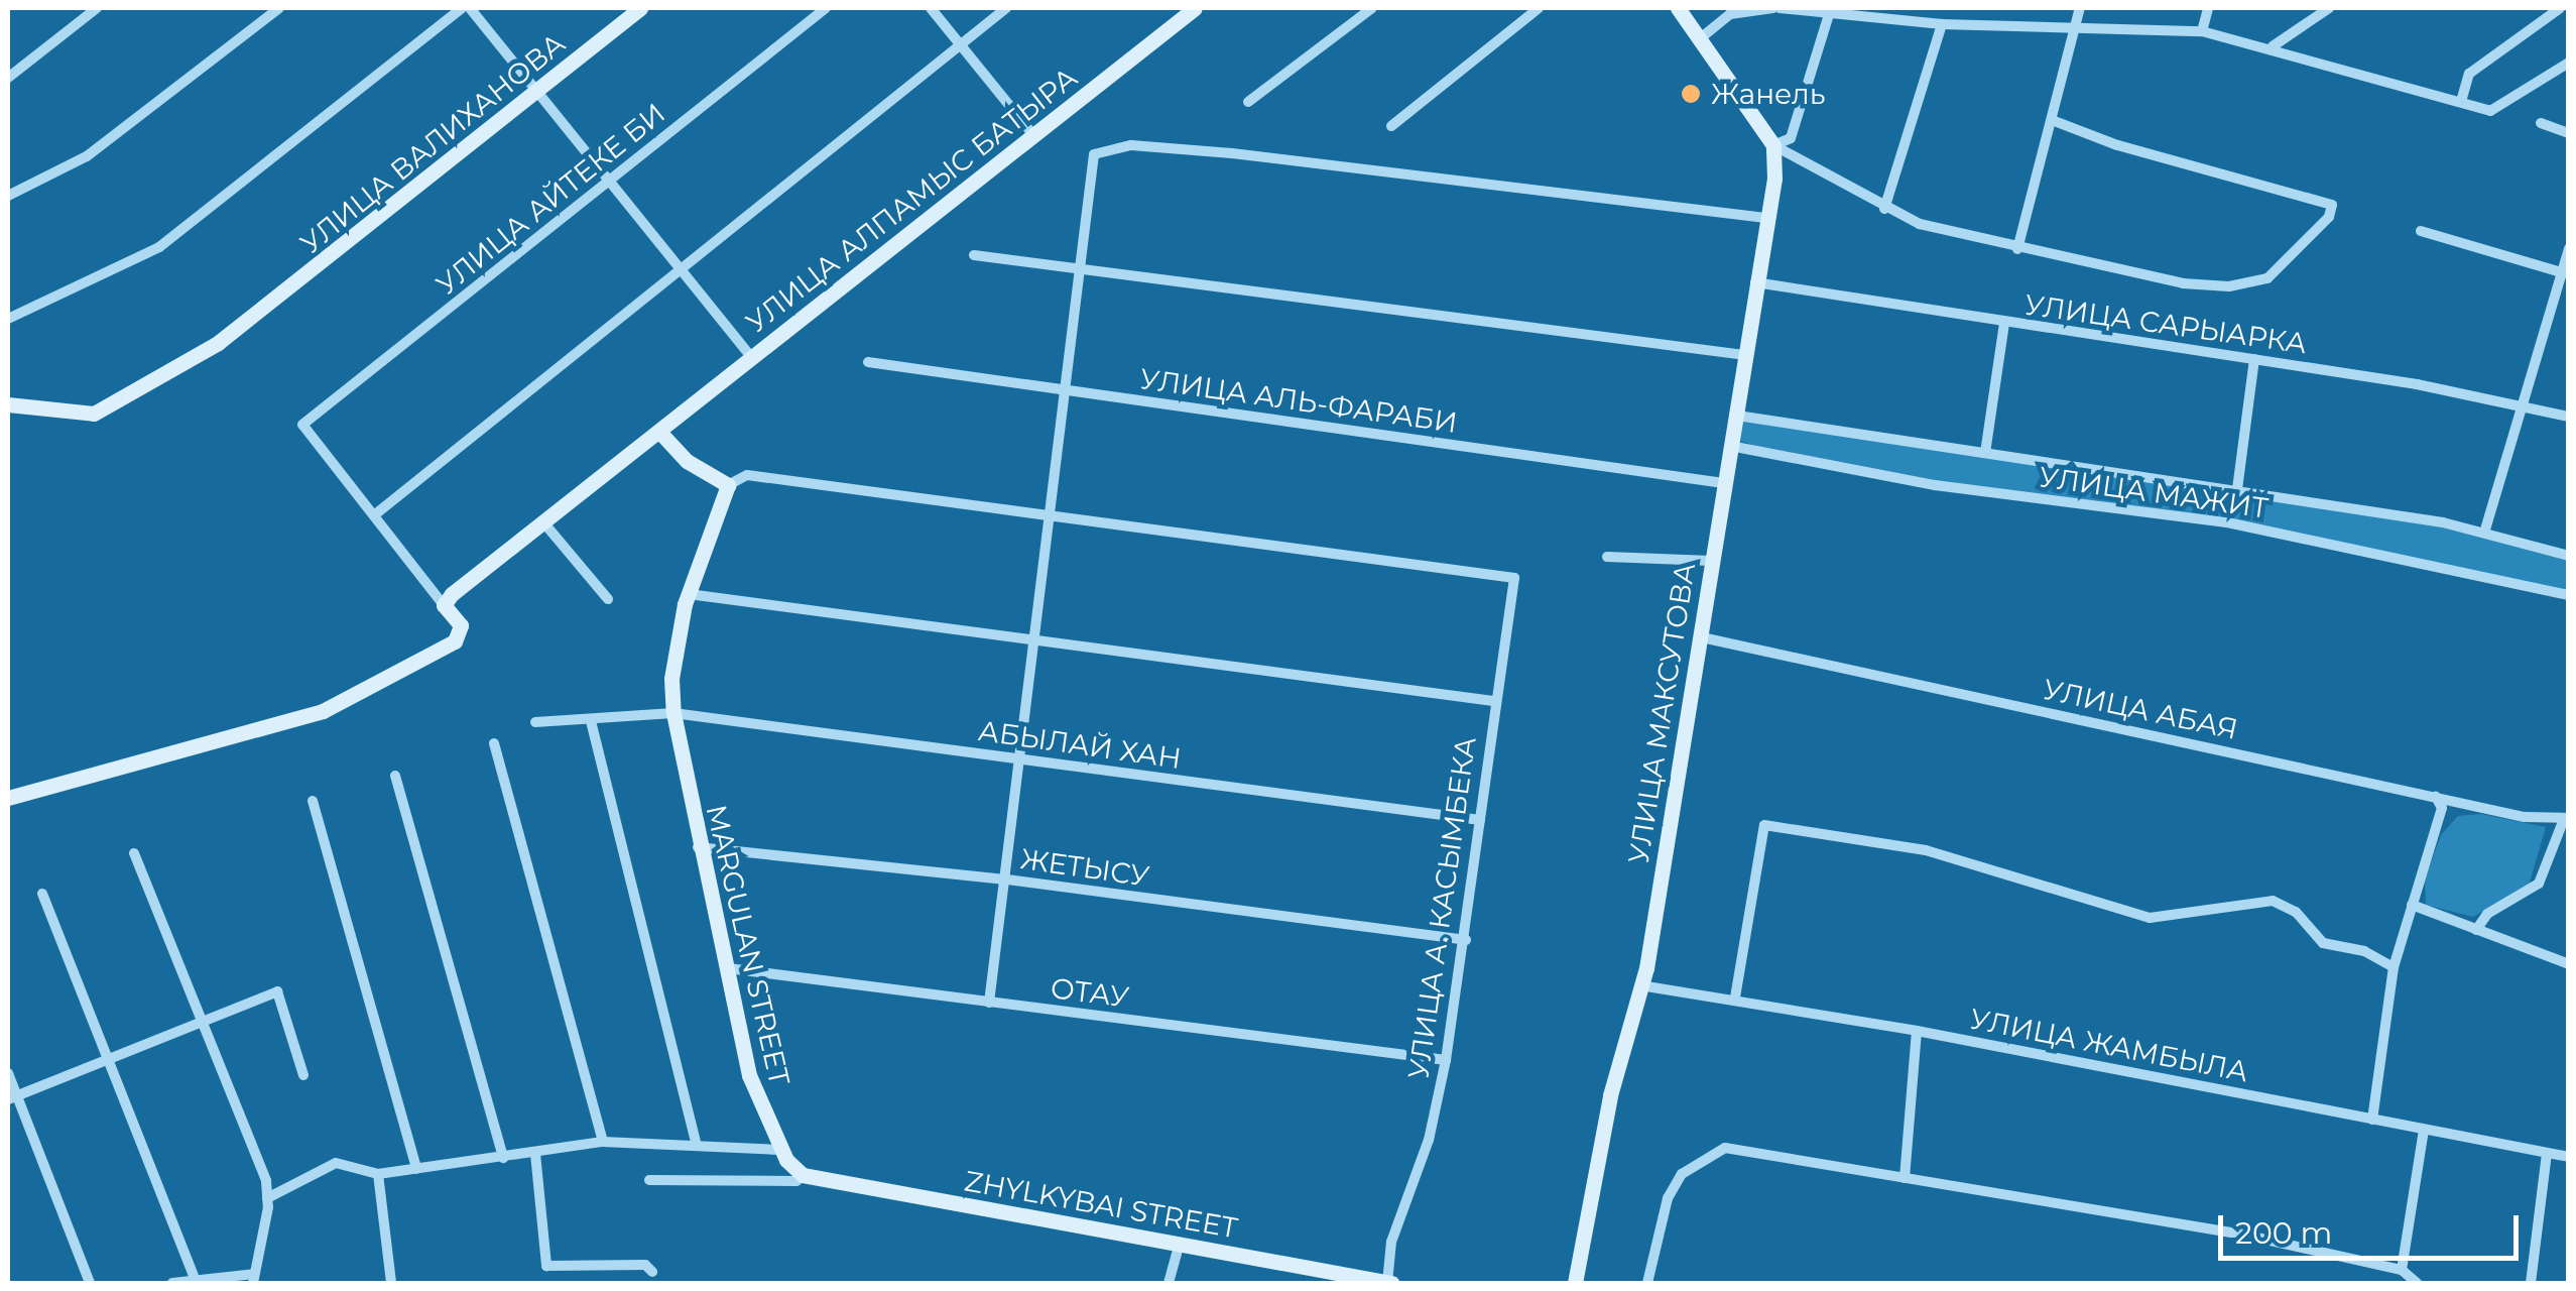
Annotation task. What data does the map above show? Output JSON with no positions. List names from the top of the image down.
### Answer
{
  "streets": {
    "street": [
      "УЛИЦА ВАЛИХАНОВА",
      "УЛИЦА АЙТЕКЕ БИ",
      "УЛИЦА АЛПАМЫС БАТЫРА",
      "УЛИЦА САРЫАРКА",
      "УЛИЦА АЛЬ-ФАРАБИ",
      "УЛИЦА МАЖИТ",
      "УЛИЦА АБАЯ",
      "УЛИЦА МАКСУТОВА",
      "АБЫЛАЙ ХАН",
      "ЖЕТЫСУ",
      "УЛИЦА А. КАСЫМБЕКА",
      "MARGULAN STREET",
      "ОТАУ",
      "УЛИЦА ЖАМБЫЛА",
      "ZHYLKYBAI STREET"
    ]
  },
  "crossings": [
    ["УЛИЦА САРЫАРКА", "УЛИЦА МАКСУТОВА"],
    ["УЛИЦА АЛЬ-ФАРАБИ", "УЛИЦА МАКСУТОВА"],
    ["УЛИЦА МАЖИТ", "УЛИЦА МАКСУТОВА"],
    ["УЛИЦА АБАЯ", "УЛИЦА МАКСУТОВА"],
    ["УЛИЦА МАКСУТОВА", "УЛИЦА ЖАМБЫЛА"],
    ["АБЫЛАЙ ХАН", "УЛИЦА А. КАСЫМБЕКА"],
    ["АБЫЛАЙ ХАН", "MARGULAN STREET"],
    ["ЖЕТЫСУ", "УЛИЦА А. КАСЫМБЕКА"],
    ["ЖЕТЫСУ", "MARGULAN STREET"],
    ["УЛИЦА А. КАСЫМБЕКА", "ОТАУ"],
    ["УЛИЦА А. КАСЫМБЕКА", "ZHYLKYBAI STREET"],
    ["MARGULAN STREET", "ОТАУ"],
    ["MARGULAN STREET", "ZHYLKYBAI STREET"]
  ],
  "places": ["Жанель"],
  "scale_bar": "200 m"
}
